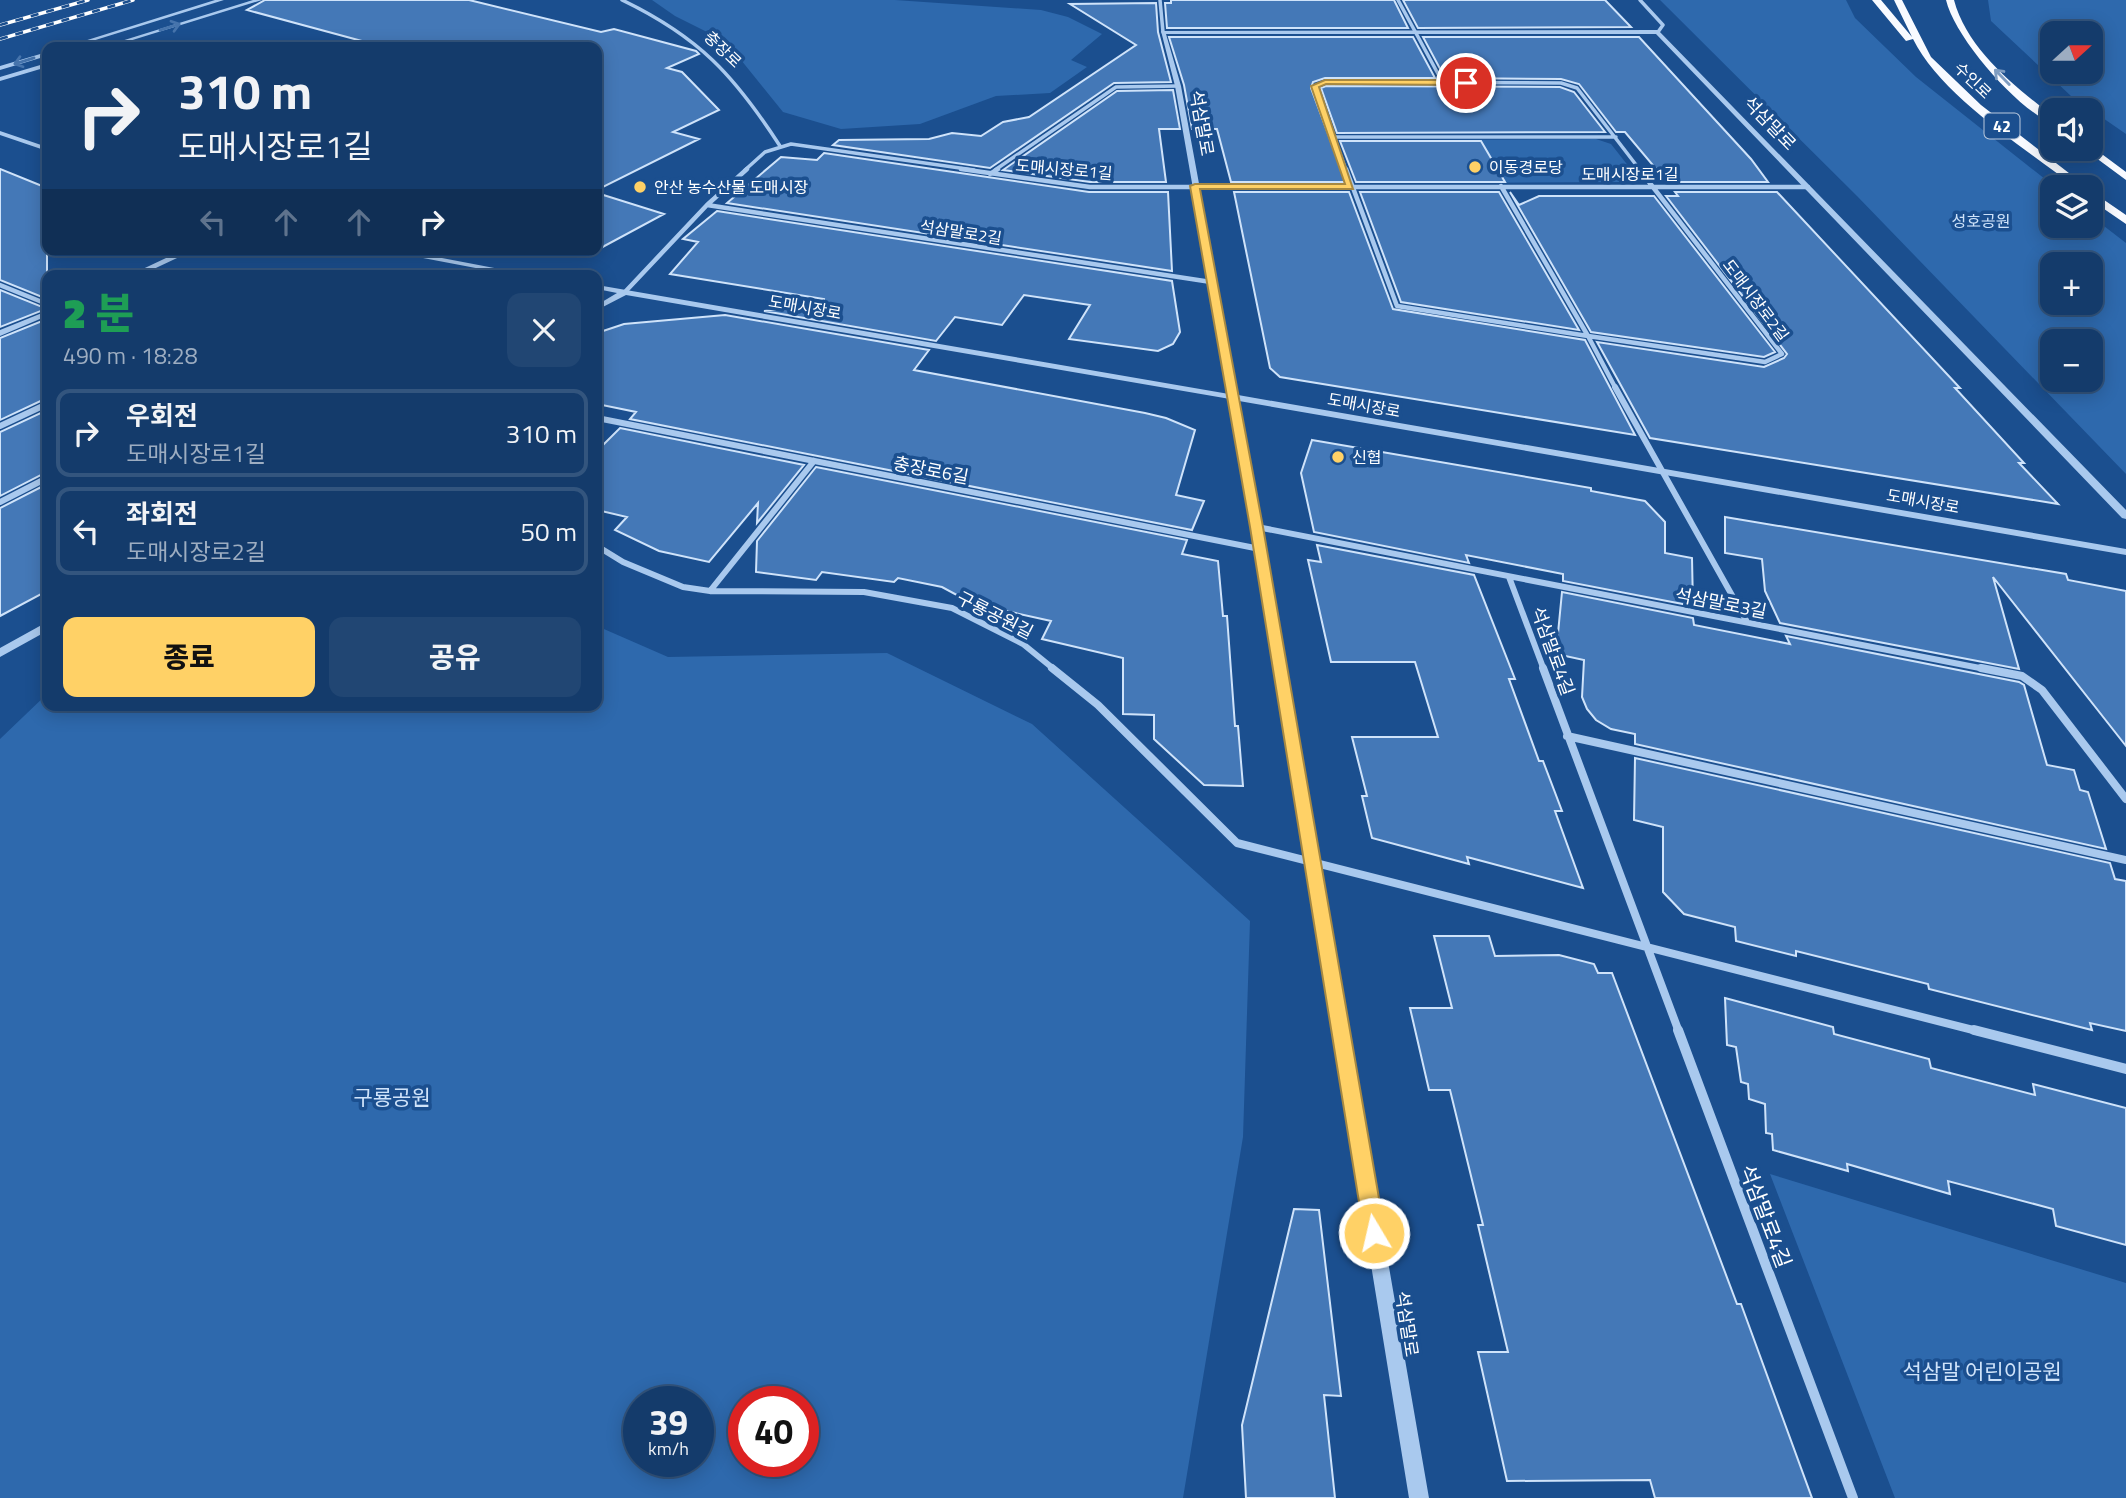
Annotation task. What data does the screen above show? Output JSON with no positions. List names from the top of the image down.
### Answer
{
  "streets": {
    "highway": ["수인로", "42"],
    "street": [
      "충장로",
      "석삼말로",
      "도매시장로1길",
      "석삼말로2길",
      "도매시장로2길",
      "도매시장로",
      "충장로6길",
      "석삼말로3길",
      "구룡공원길",
      "석삼말로4길"
    ]
  },
  "crossings": [
    ["충장로", "도매시장로1길"],
    ["석삼말로", "도매시장로1길"],
    ["석삼말로", "석삼말로2길"],
    ["석삼말로", "도매시장로"],
    ["석삼말로", "충장로6길"],
    ["석삼말로", "석삼말로3길"],
    ["석삼말로", "구룡공원길"],
    ["도매시장로1길", "도매시장로2길"],
    ["석삼말로3길", "석삼말로4길"],
    ["구룡공원길", "석삼말로4길"]
  ],
  "parks": ["성호공원", "구룡공원", "석삼말 어린이공원"],
  "places": ["이동경로당", "안산 농수산물 도매시장", "신협"],
  "north": "right",
  "page": {
    "map_buttons": ["+", "−"],
    "turn": ["310 m", "도매시장로1길"],
    "heading": ["2 분", "490 m · 18:28"],
    "list": [
      {
        "name": "우회전",
        "note": "도매시장로1길",
        "value": "310 m"
      },
      {
        "name": "좌회전",
        "note": "도매시장로2길",
        "value": "50 m"
      }
    ],
    "buttons": ["종료", "공유"],
    "speed": "39 km/h",
    "limit": "40"
  }
}
